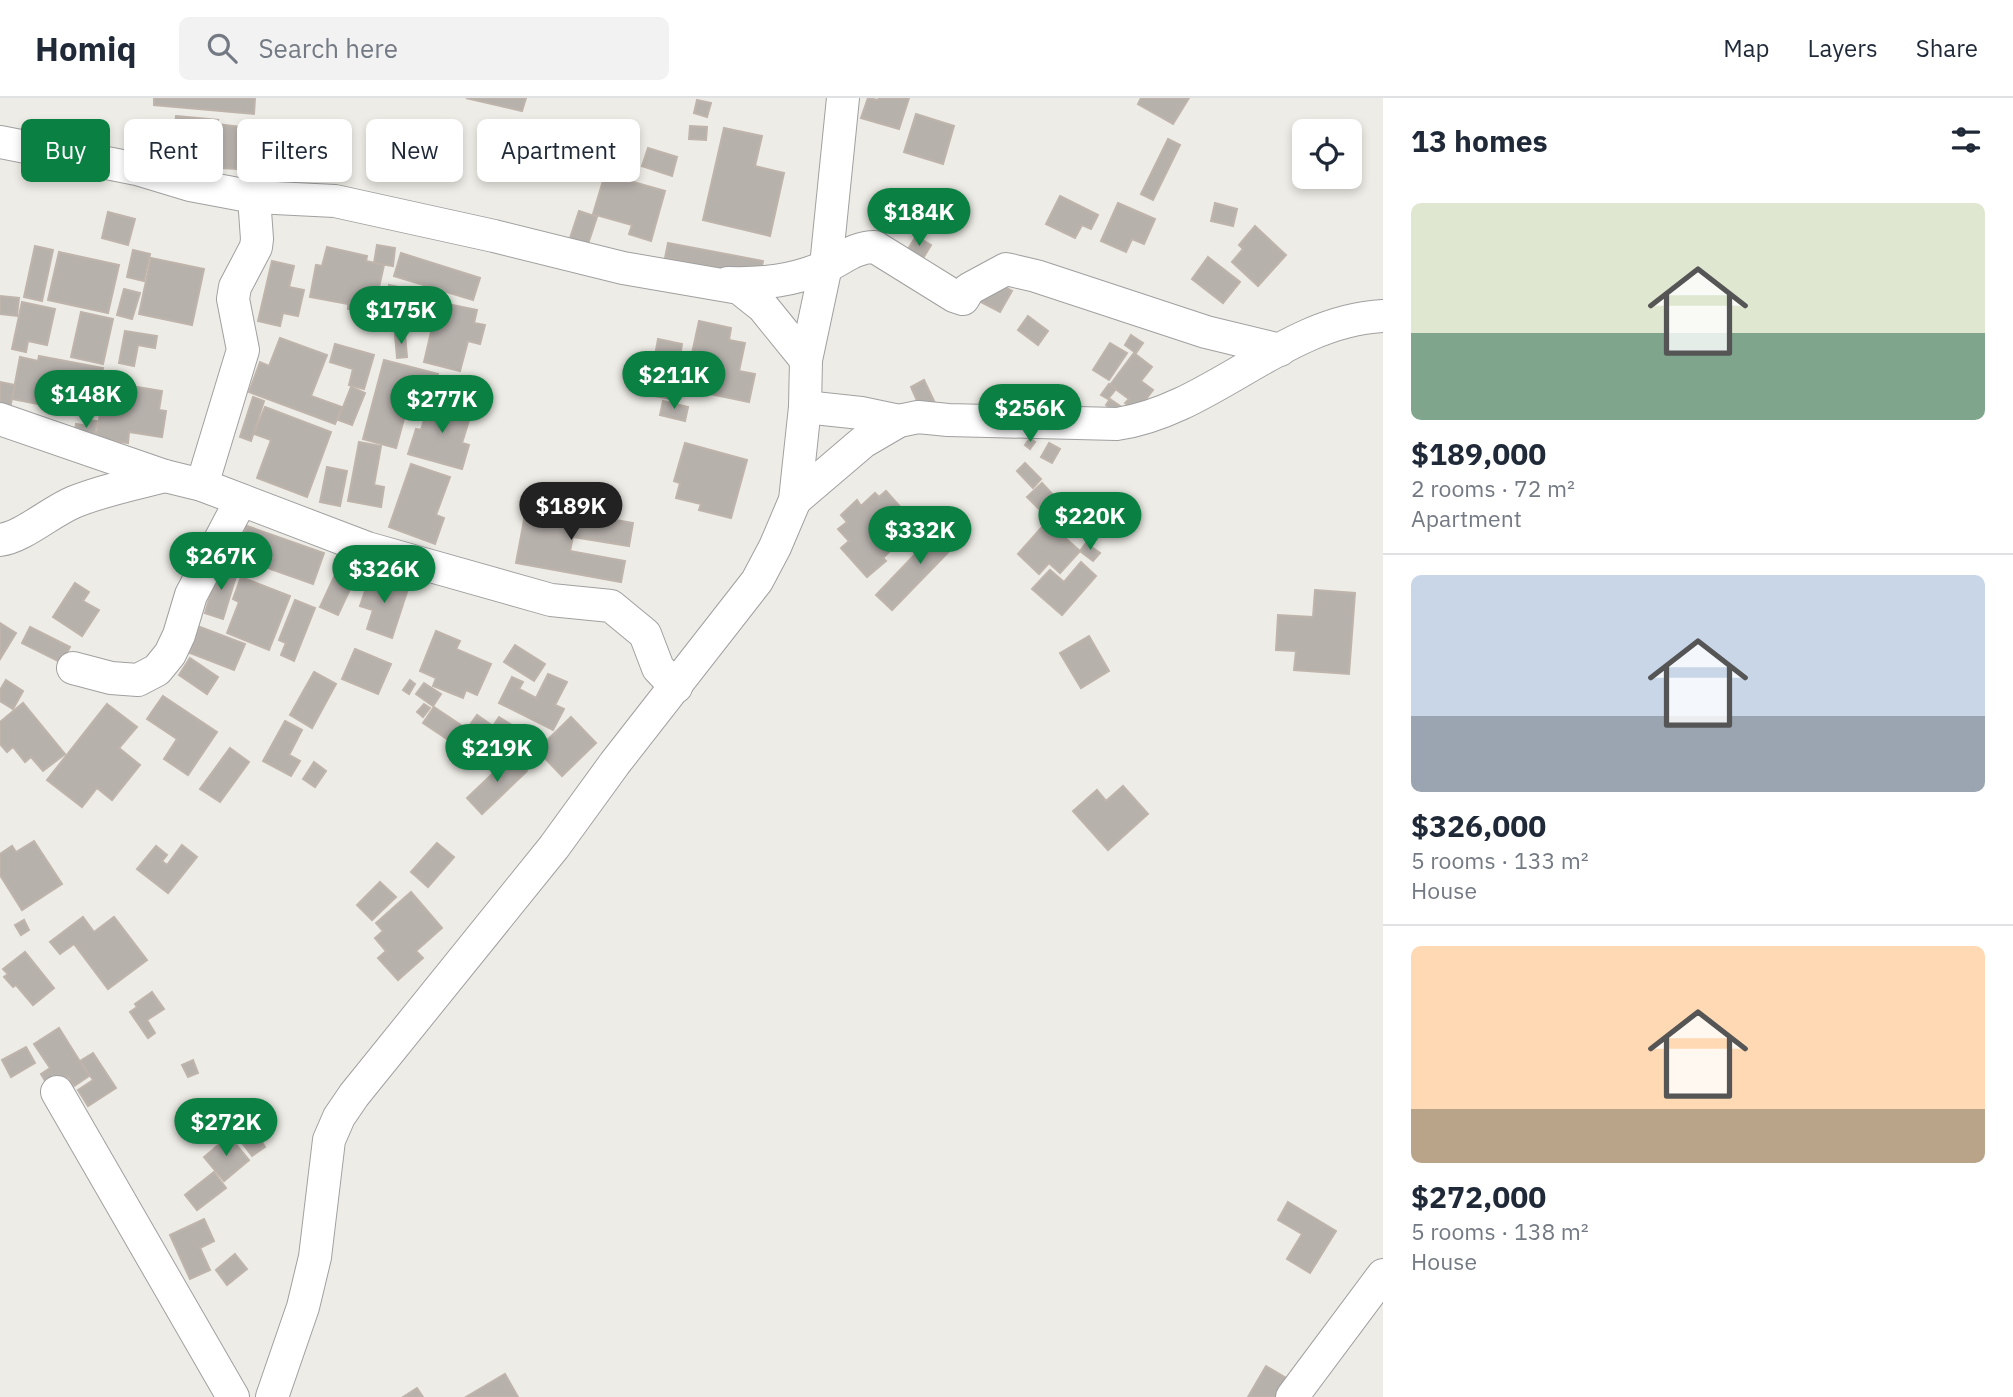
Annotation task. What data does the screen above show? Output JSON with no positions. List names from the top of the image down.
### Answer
{
  "page": {
    "header": "Homiq",
    "search": "Search here",
    "nav": ["Map", "Layers", "Share"],
    "heading": "13 homes",
    "chip": [
      "Buy",
      "Rent",
      "Filters",
      "New",
      "Apartment"
    ],
    "list": [
      {
        "name": "$189,000",
        "note": "2 rooms · 72 m² · Apartment"
      },
      {
        "name": "$326,000",
        "note": "5 rooms · 133 m² · House"
      },
      {
        "name": "$272,000",
        "note": "5 rooms · 138 m² · House"
      }
    ],
    "price": [
      "$184K",
      "$175K",
      "$211K",
      "$148K",
      "$277K",
      "$256K",
      "$189K",
      "$220K",
      "$332K",
      "$267K",
      "$326K",
      "$219K",
      "$272K"
    ]
  }
}
